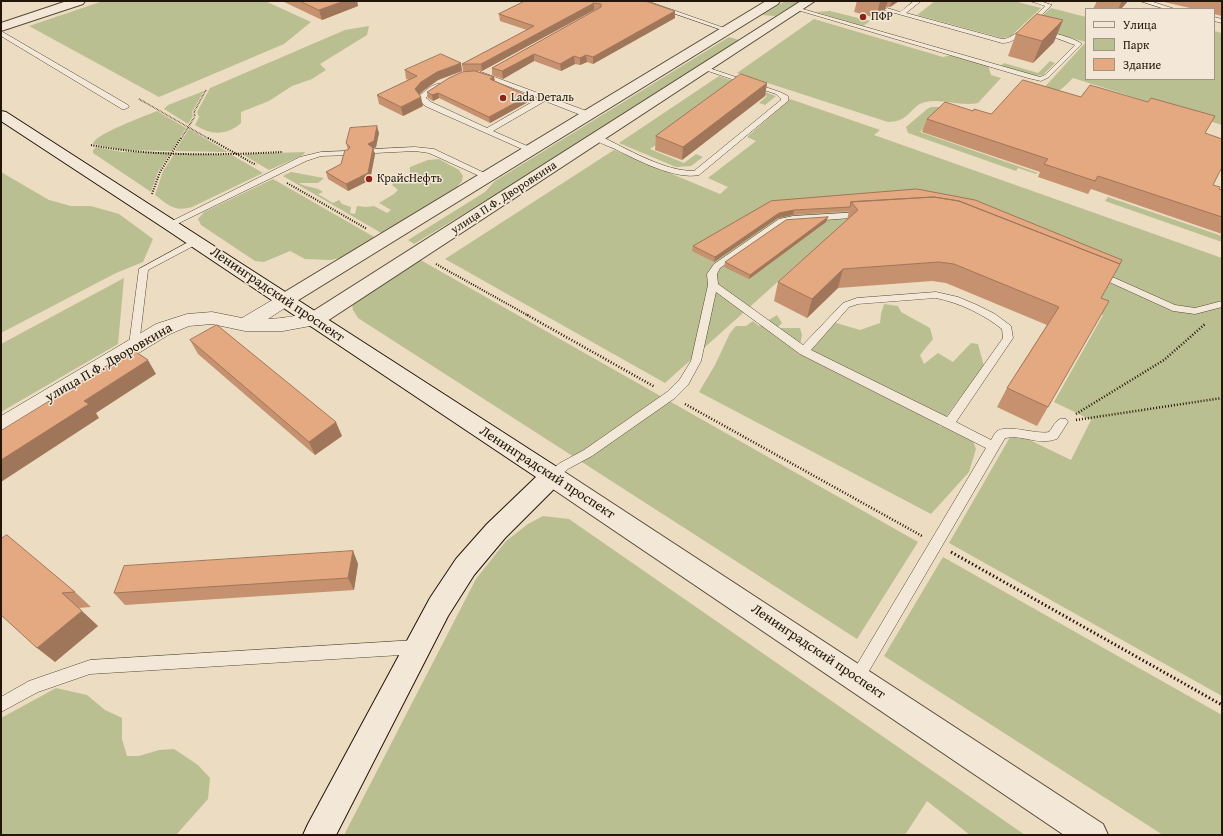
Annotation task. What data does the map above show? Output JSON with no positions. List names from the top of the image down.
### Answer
{
  "streets": {
    "street": ["улица П.Ф. Дворовкина", "Ленинградский проспект"]
  },
  "crossings": [
    ["улица П.Ф. Дворовкина", "Ленинградский проспект"]
  ],
  "places": ["ПФР", "Lada Dеталь", "КрайсНефть"],
  "legend": ["Улица", "Парк", "Здание"]
}
